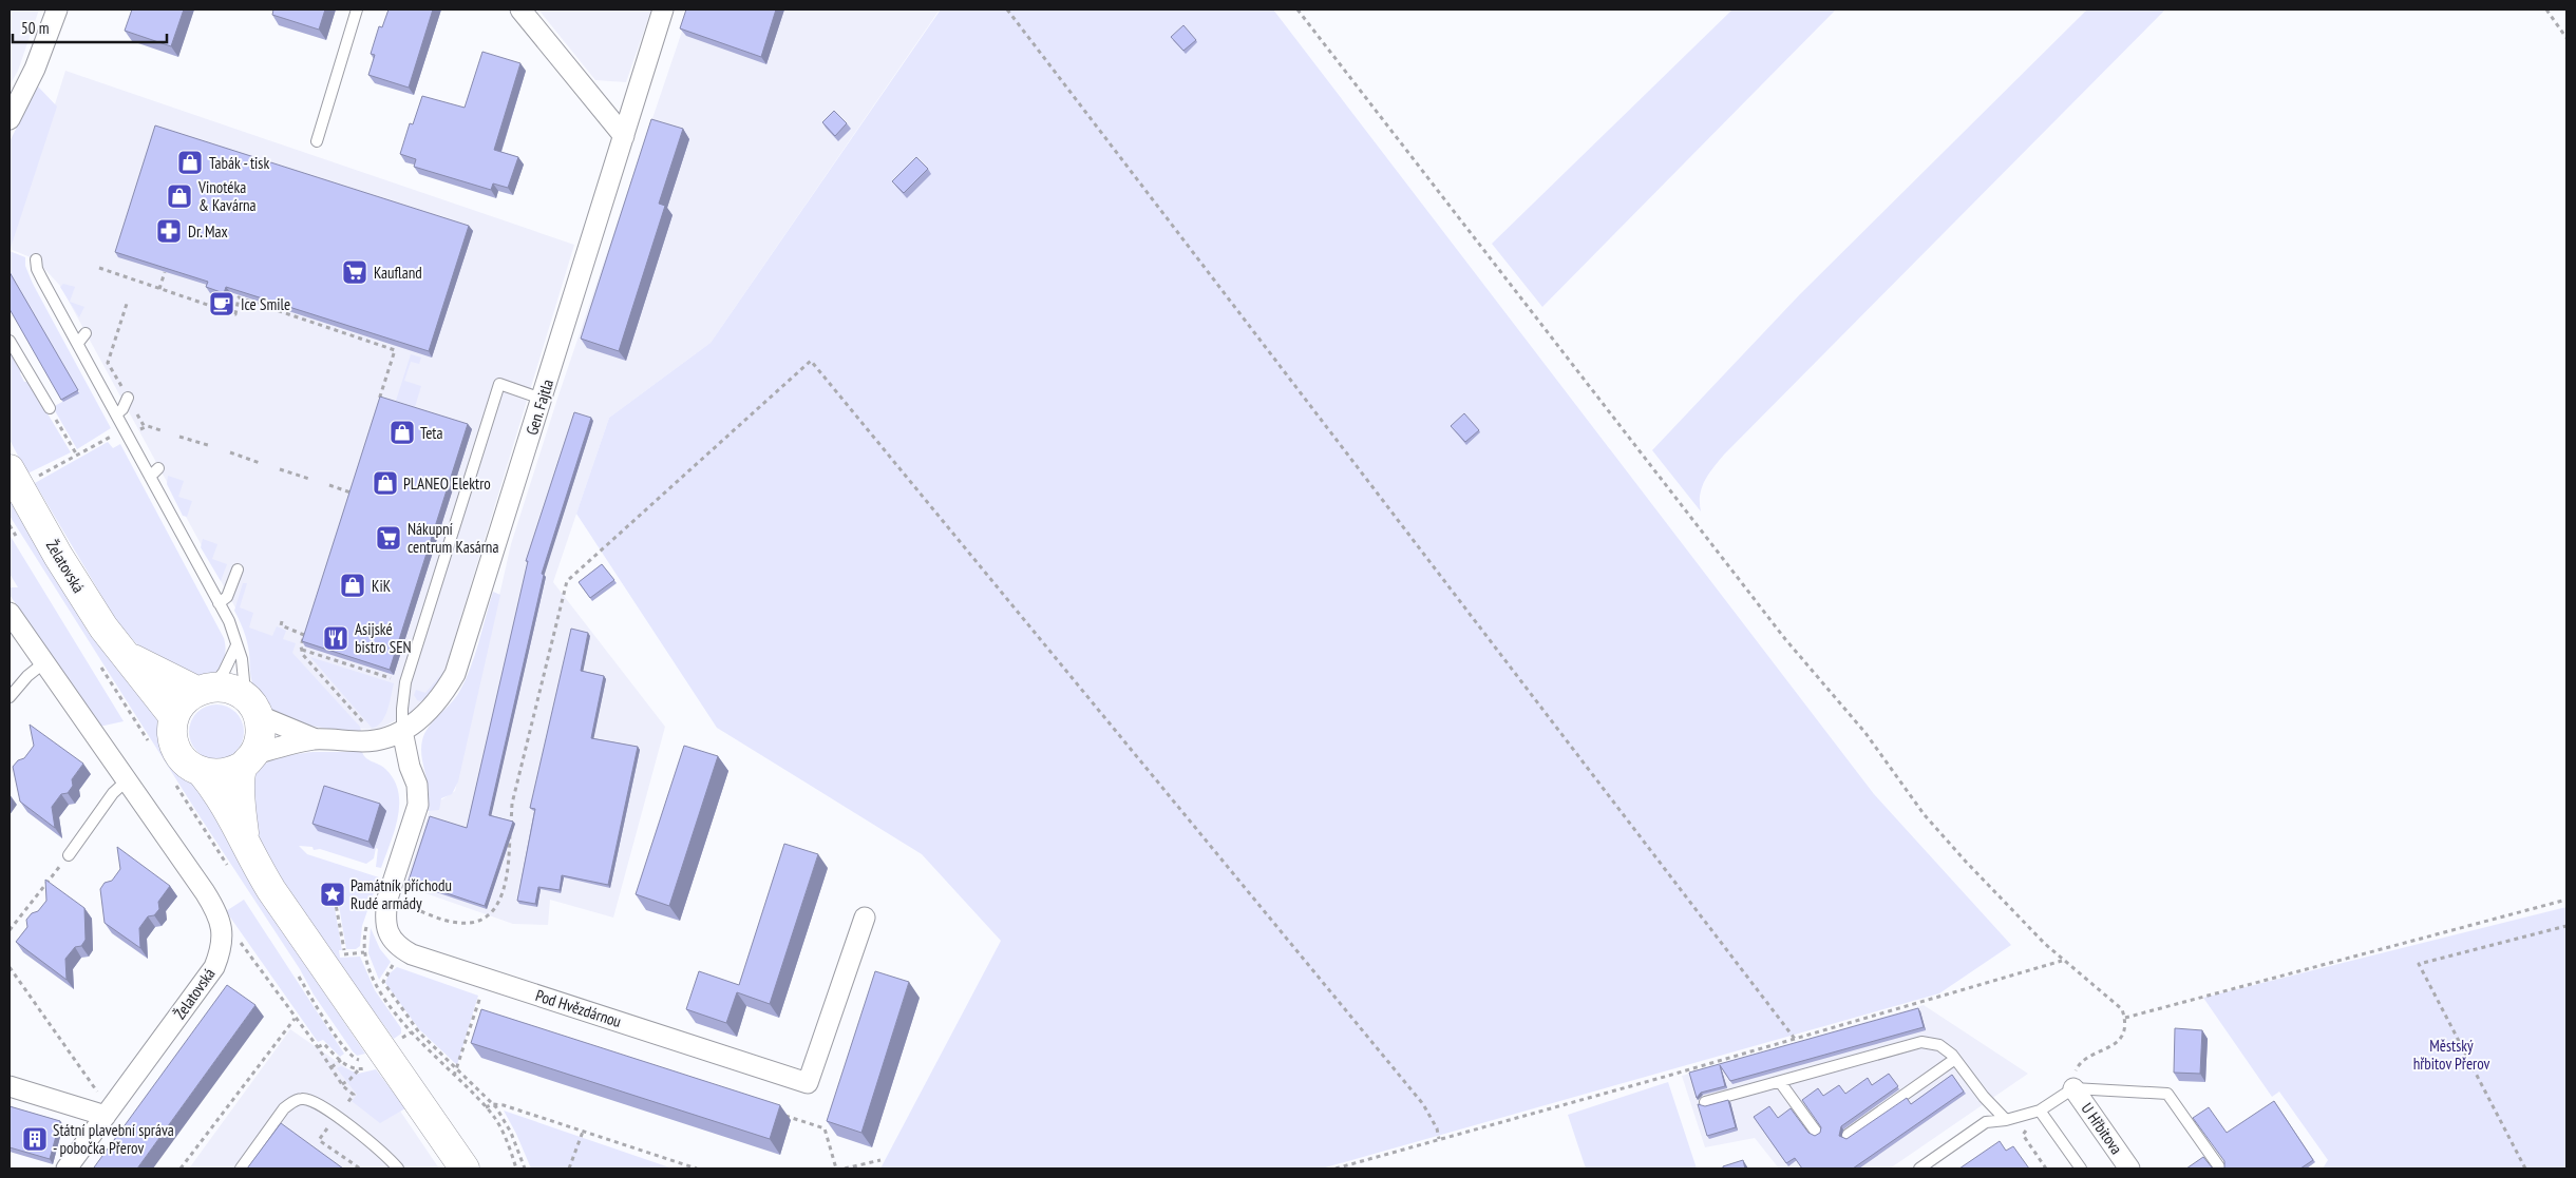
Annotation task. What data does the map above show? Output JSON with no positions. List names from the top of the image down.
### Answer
{
  "streets": {
    "main road": ["Želatovská"],
    "street": ["Gen. Fajtla", "Pod Hvězdárnou", "U Hřbitova"]
  },
  "crossings": [
    ["Gen. Fajtla", "Želatovská"],
    ["Gen. Fajtla", "Pod Hvězdárnou"]
  ],
  "parks": ["Městský hřbitov Přerov"],
  "places": {
    "shop": [
      "Tabák - tisk",
      "Vinotéka & Kavárna",
      "Teta",
      "PLANEO Elektro",
      "KiK"
    ],
    "pharmacy": ["Dr. Max"],
    "supermarket": ["Kaufland", "Nákupní centrum Kasárna"],
    "cafe": ["Ice Smile"],
    "restaurant": ["Asijské bistro SEN"],
    "place": ["Památník příchodu Rudé armády"],
    "building": ["Státní plavební správa - pobočka Přerov"]
  },
  "scale_bar": "50 m"
}
